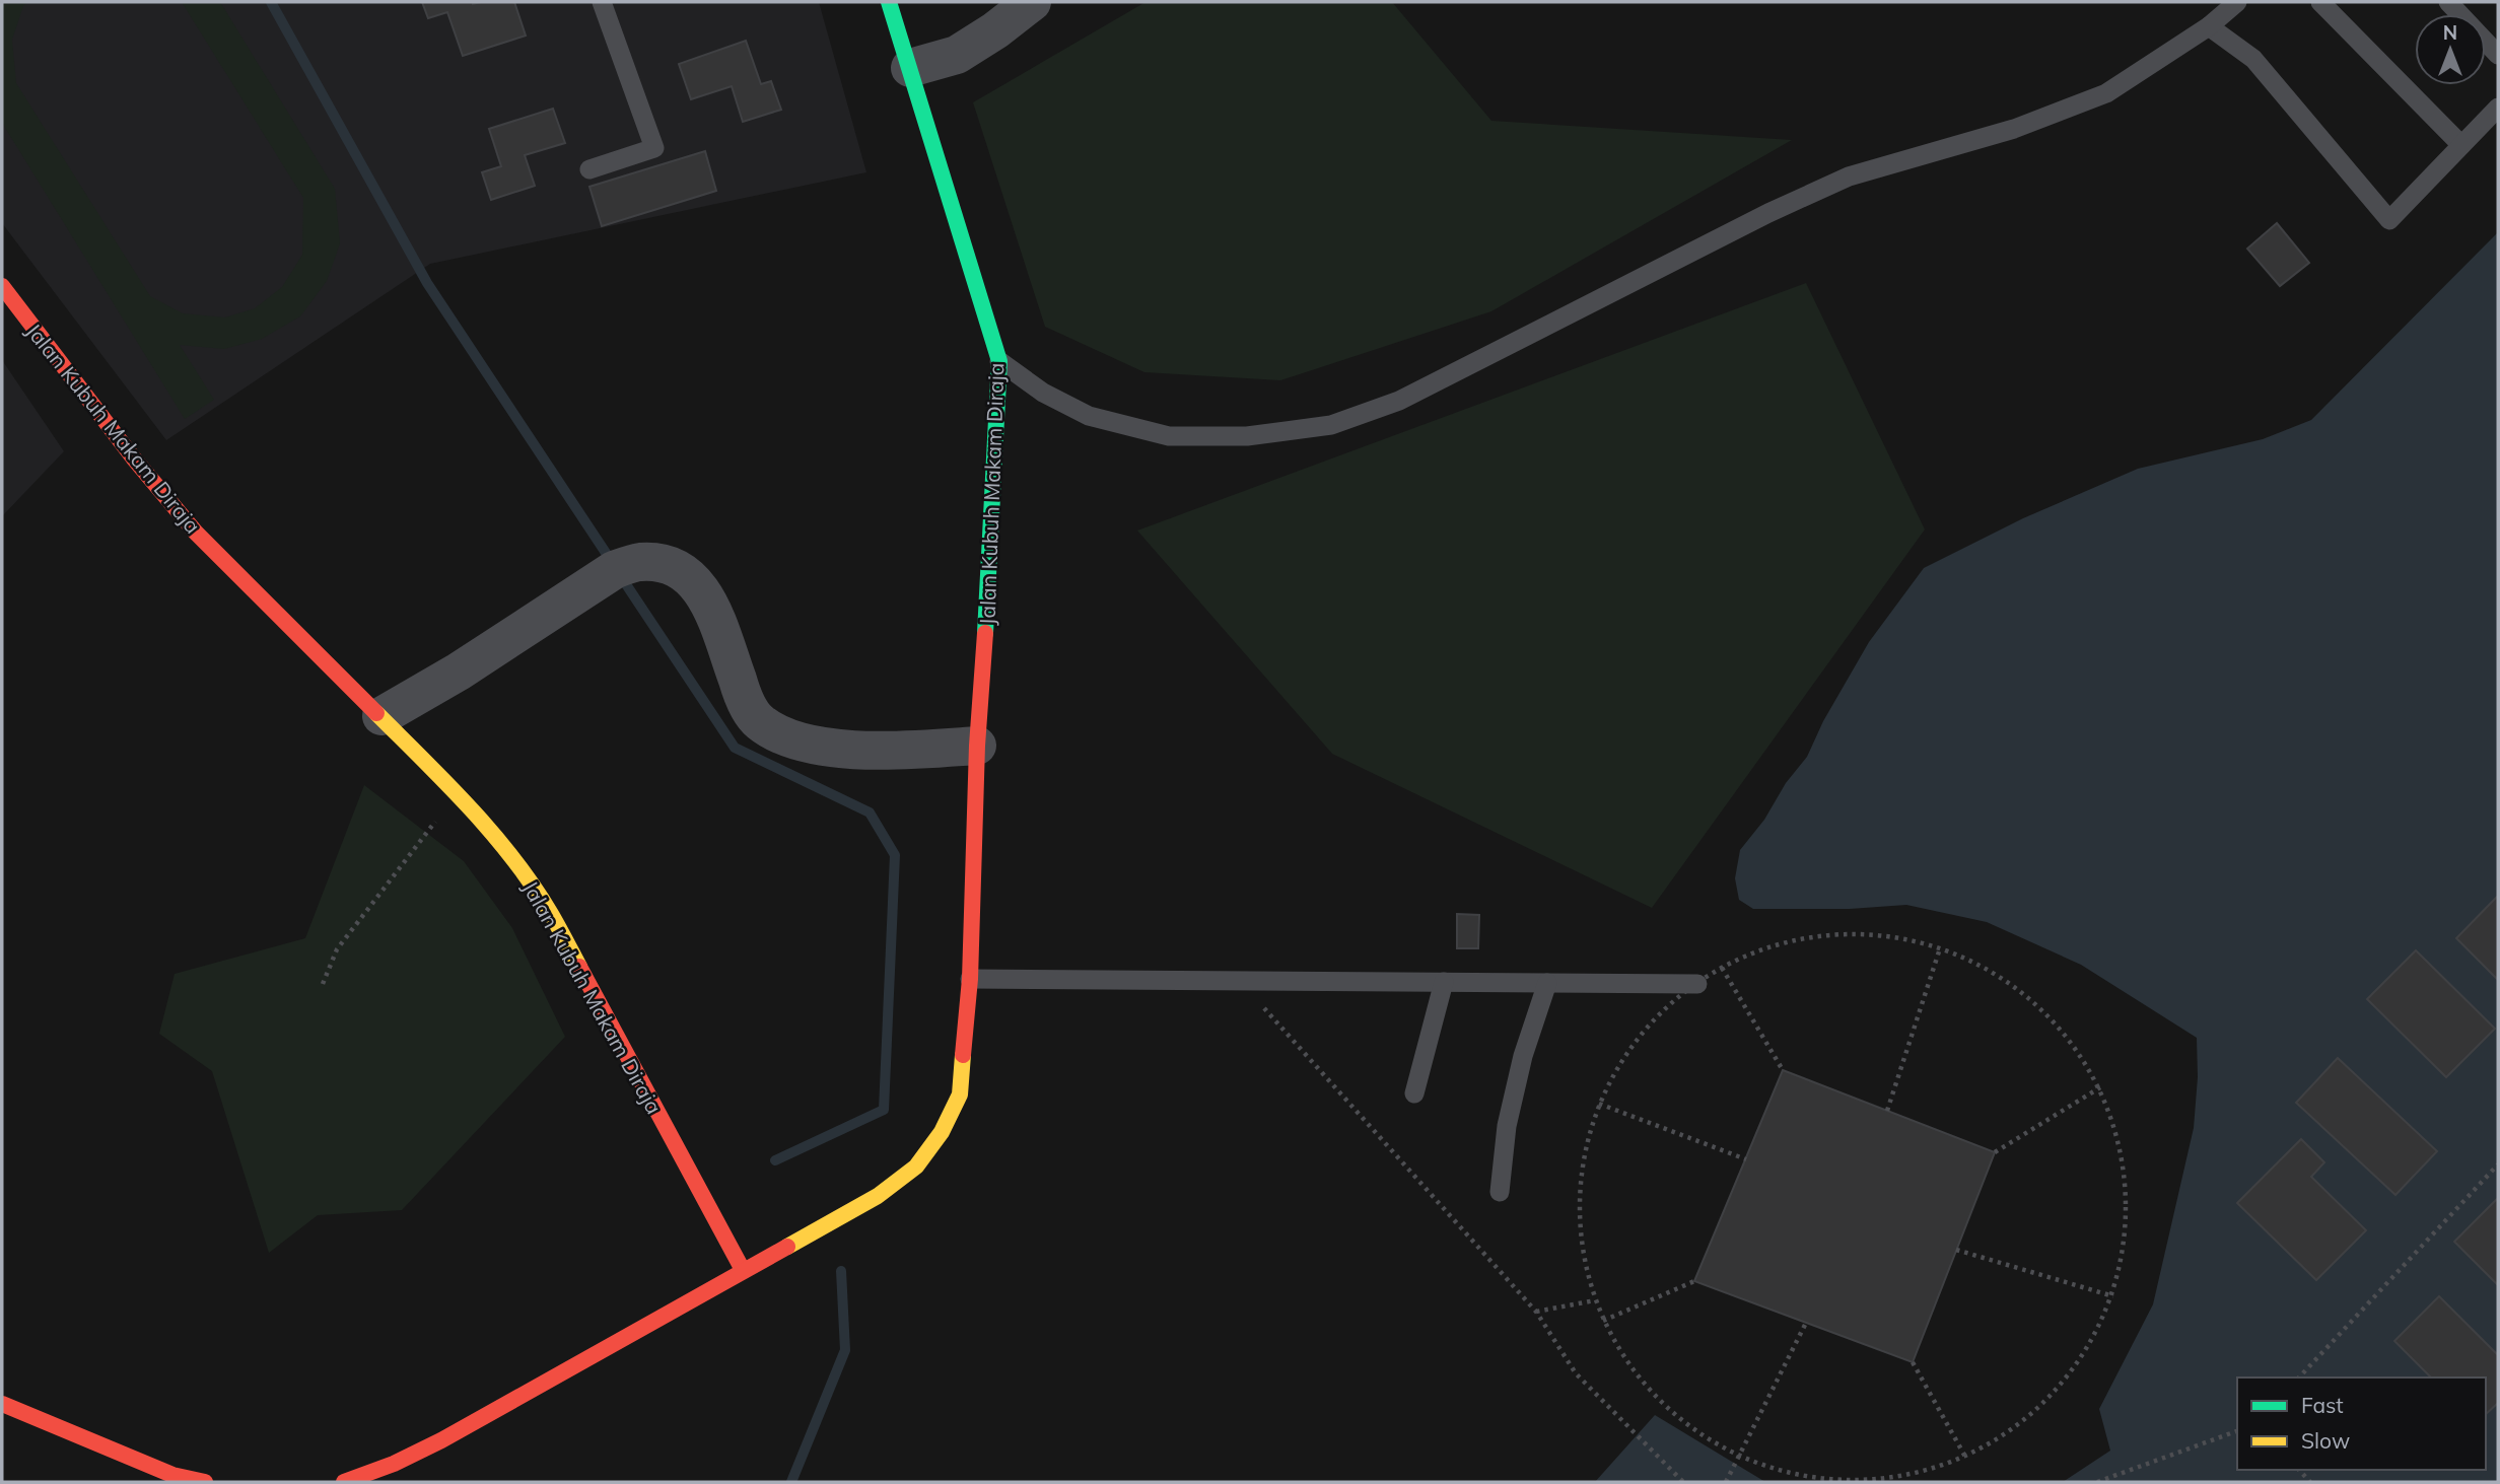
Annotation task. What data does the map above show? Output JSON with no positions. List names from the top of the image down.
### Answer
{
  "streets": {
    "street": ["Jalan Kubuh Makam Diraja"]
  },
  "legend": ["Fast", "Slow"],
  "north": "top"
}
